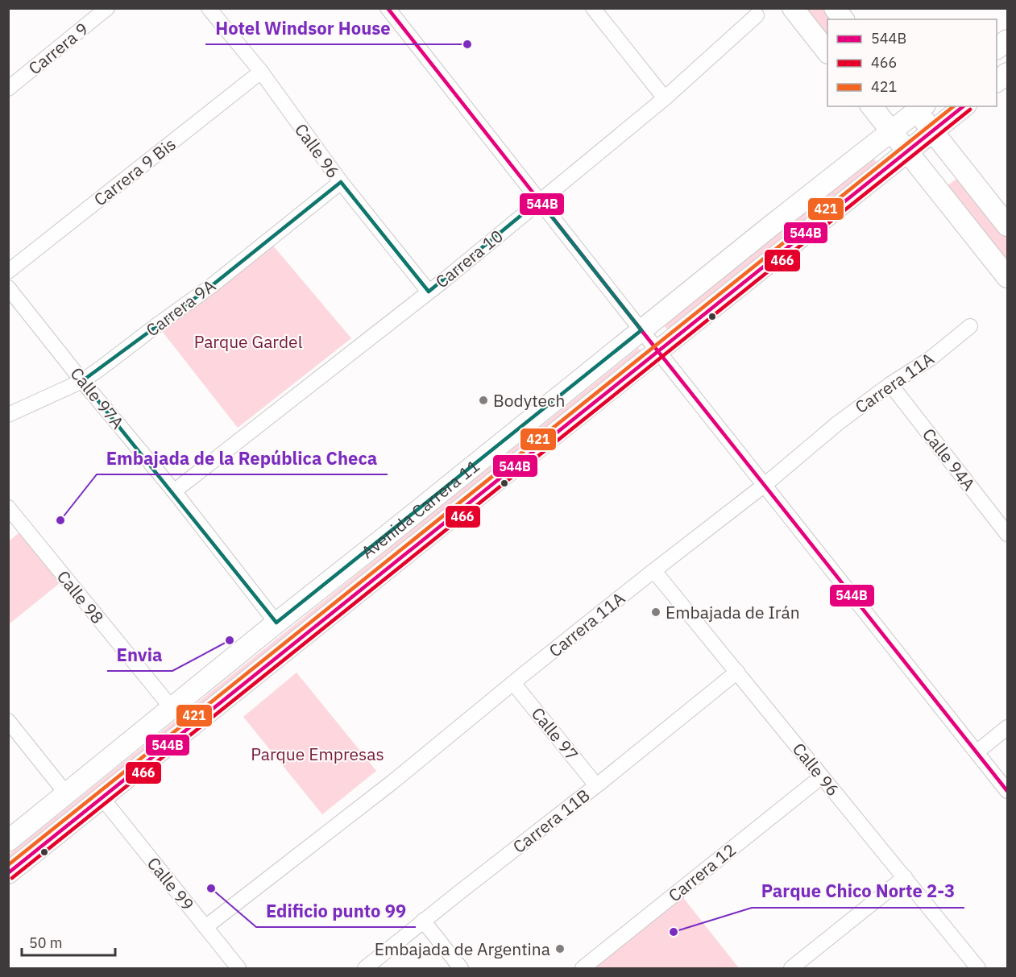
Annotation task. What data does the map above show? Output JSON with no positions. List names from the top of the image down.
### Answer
{
  "streets": {
    "main road": ["Avenida Carrera 11"],
    "street": [
      "Carrera 9",
      "Calle 96",
      "Carrera 9 Bis",
      "Carrera 10",
      "Carrera 9A",
      "Carrera 11A",
      "Calle 97A",
      "Calle 94A",
      "Calle 98",
      "Calle 97",
      "Carrera 11B",
      "Carrera 12",
      "Calle 99"
    ]
  },
  "crossings": [
    ["Calle 96", "Carrera 9 Bis"],
    ["Calle 96", "Carrera 10"],
    ["Calle 96", "Carrera 9A"],
    ["Calle 96", "Carrera 11A"],
    ["Calle 96", "Carrera 11B"],
    ["Calle 96", "Carrera 12"],
    ["Carrera 10", "Calle 97A"],
    ["Carrera 9A", "Calle 97A"],
    ["Carrera 11A", "Calle 94A"],
    ["Carrera 11A", "Calle 97"],
    ["Carrera 11A", "Calle 99"],
    ["Calle 97A", "Avenida Carrera 11"],
    ["Avenida Carrera 11", "Calle 98"],
    ["Avenida Carrera 11", "Calle 99"],
    ["Calle 97", "Carrera 11B"]
  ],
  "parks": ["Parque Gardel", "Parque Empresas"],
  "places": [
    "Hotel Windsor House",
    "Bodytech",
    "Embajada de la República Checa",
    "Embajada de Irán",
    "Envia",
    "Edificio punto 99",
    "Parque Chico Norte 2-3",
    "Embajada de Argentina"
  ],
  "lines": ["transit line 544B", "transit line 421", "transit line 466"],
  "legend": ["544B", "466", "421"],
  "scale_bar": "50 m"
}
